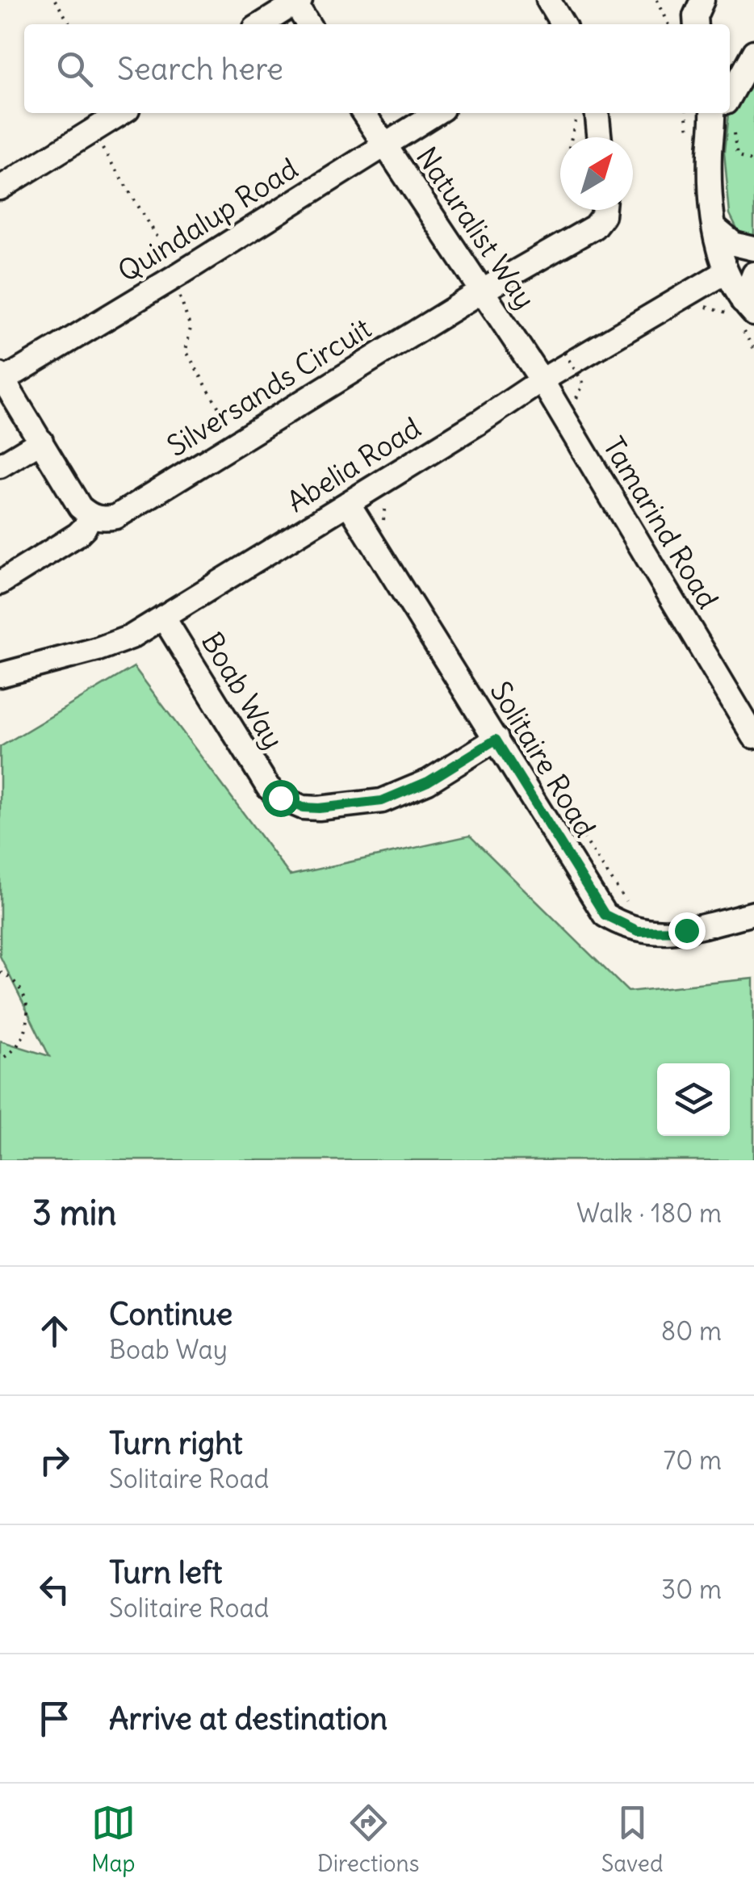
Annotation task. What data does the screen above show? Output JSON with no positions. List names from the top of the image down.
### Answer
{
  "streets": {
    "street": [
      "Quindalup Road",
      "Naturalist Way",
      "Silversands Circuit",
      "Abelia Road",
      "Tamarind Road",
      "Boab Way",
      "Solitaire Road"
    ]
  },
  "crossings": [
    ["Quindalup Road", "Naturalist Way"],
    ["Naturalist Way", "Silversands Circuit"],
    ["Naturalist Way", "Abelia Road"],
    ["Naturalist Way", "Tamarind Road"],
    ["Abelia Road", "Tamarind Road"],
    ["Abelia Road", "Boab Way"],
    ["Abelia Road", "Solitaire Road"],
    ["Boab Way", "Solitaire Road"]
  ],
  "north": "top right",
  "page": {
    "search": "Search here",
    "heading": ["3 min", "Walk · 180 m"],
    "list": [
      ["Continue", "Boab Way", "80 m"],
      ["Turn right", "Solitaire Road", "70 m"],
      ["Turn left", "Solitaire Road", "30 m"],
      "Arrive at destination"
    ],
    "nav": ["Map", "Directions", "Saved"]
  }
}
